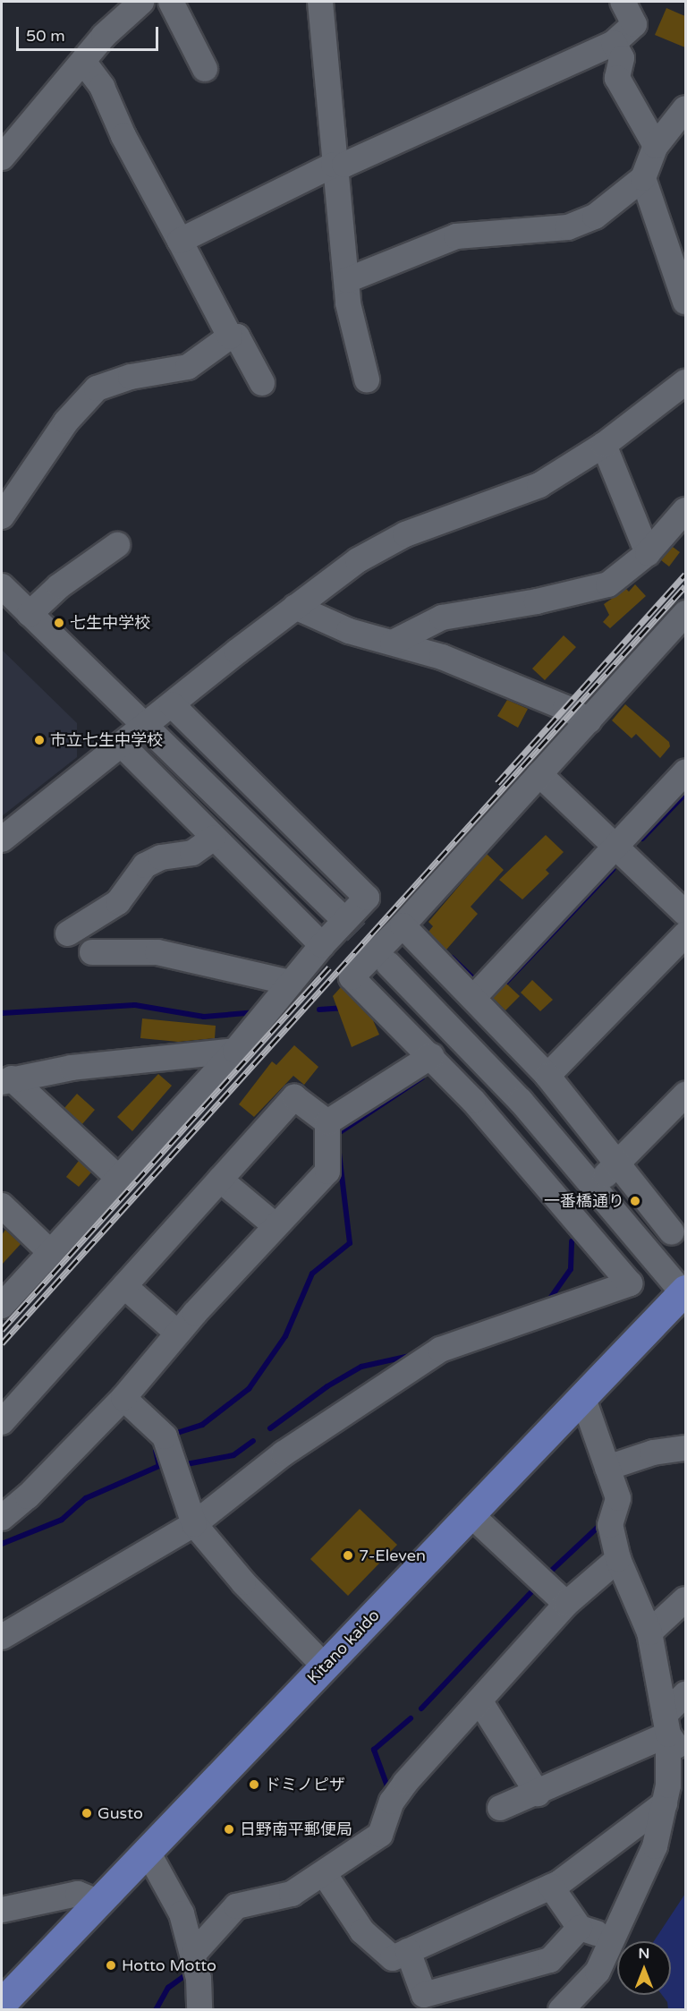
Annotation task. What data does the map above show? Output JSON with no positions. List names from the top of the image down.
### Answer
{
  "streets": {
    "main road": ["Kitano kaido"]
  },
  "places": [
    "七生中学校",
    "市立七生中学校",
    "一番橋通り",
    "7-Eleven",
    "ドミノピザ",
    "Gusto",
    "日野南平郵便局",
    "Hotto Motto"
  ],
  "scale_bar": "50 m",
  "north": "top"
}
